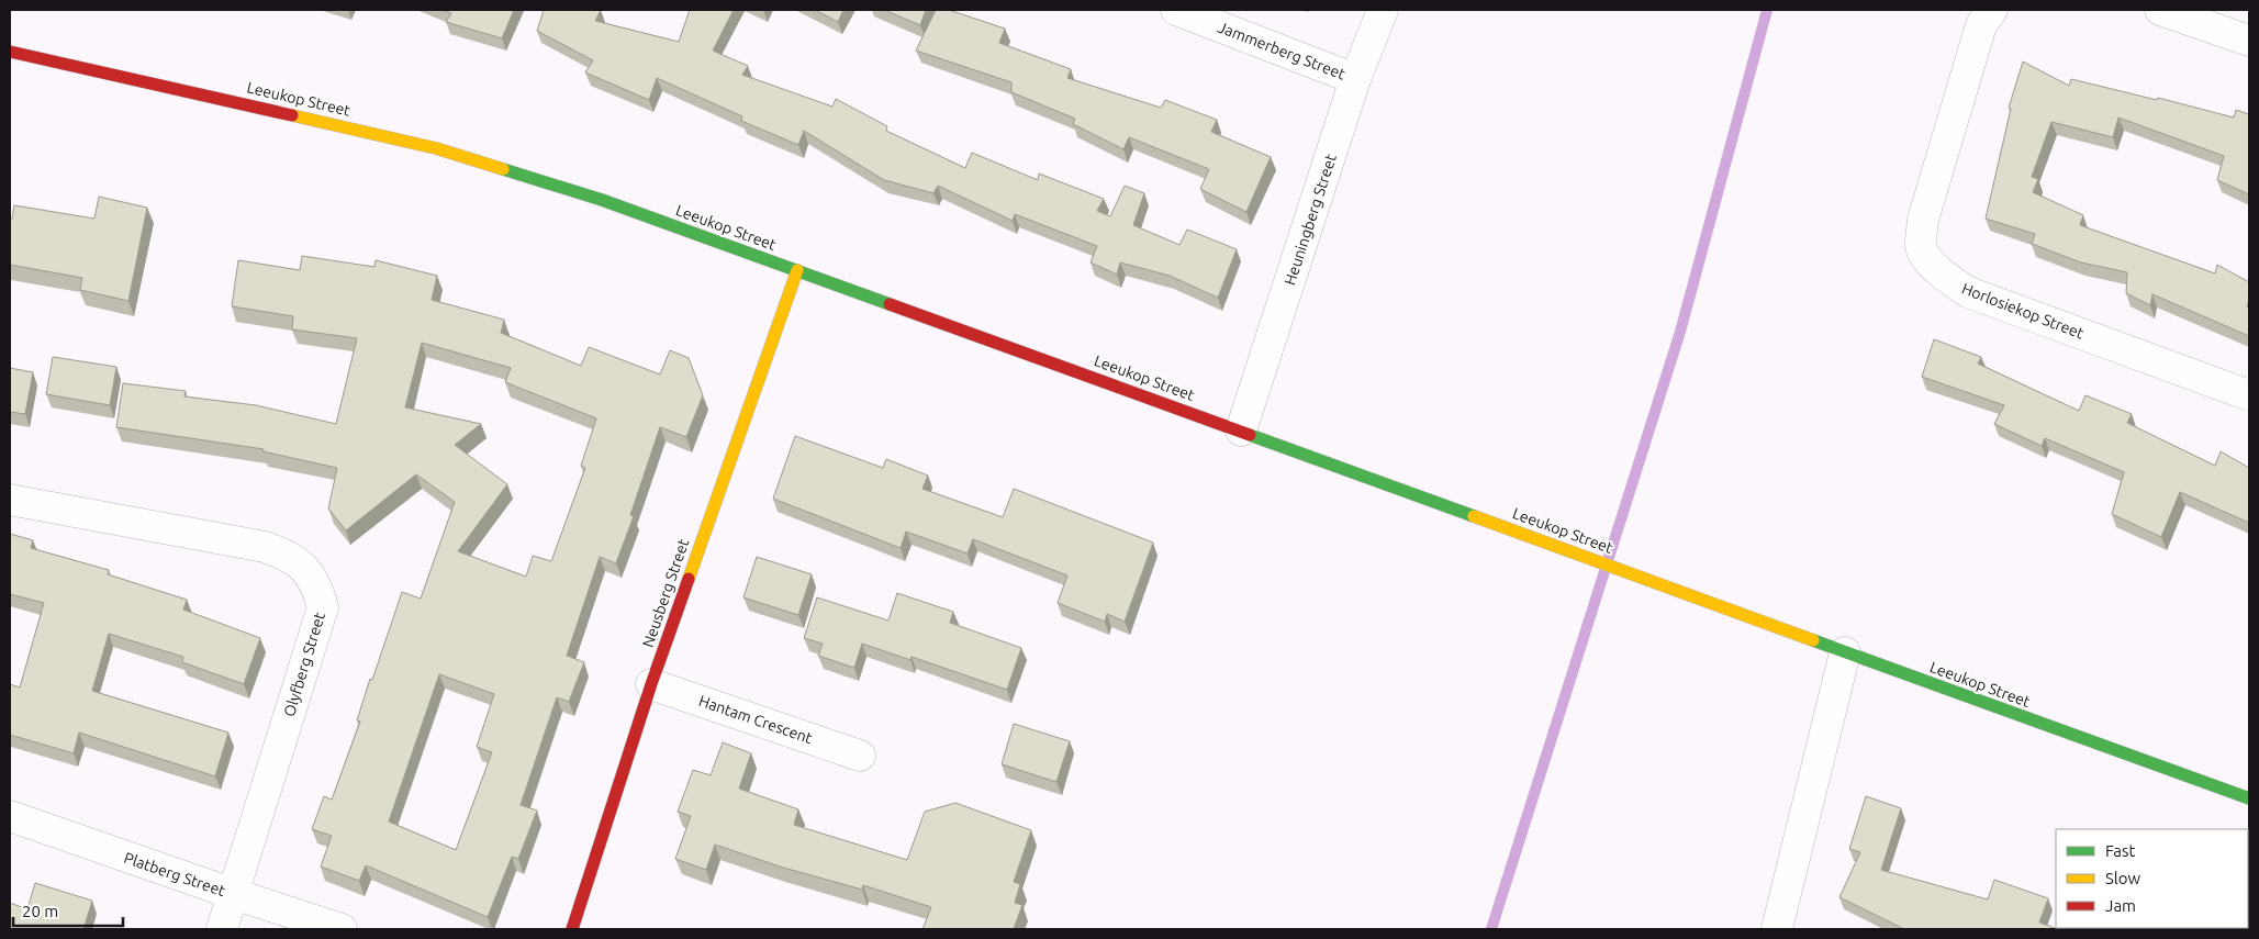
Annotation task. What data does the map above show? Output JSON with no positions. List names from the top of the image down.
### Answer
{
  "streets": {
    "street": [
      "Jammerberg Street",
      "Leeukop Street",
      "Heuningberg Street",
      "Horlosiekop Street",
      "Neusberg Street",
      "Olyfberg Street",
      "Hantam Crescent",
      "Platberg Street"
    ]
  },
  "crossings": [
    ["Jammerberg Street", "Heuningberg Street"],
    ["Leeukop Street", "Heuningberg Street"],
    ["Leeukop Street", "Neusberg Street"],
    ["Neusberg Street", "Hantam Crescent"],
    ["Olyfberg Street", "Platberg Street"]
  ],
  "legend": ["Fast", "Slow", "Jam"],
  "scale_bar": "20 m"
}
